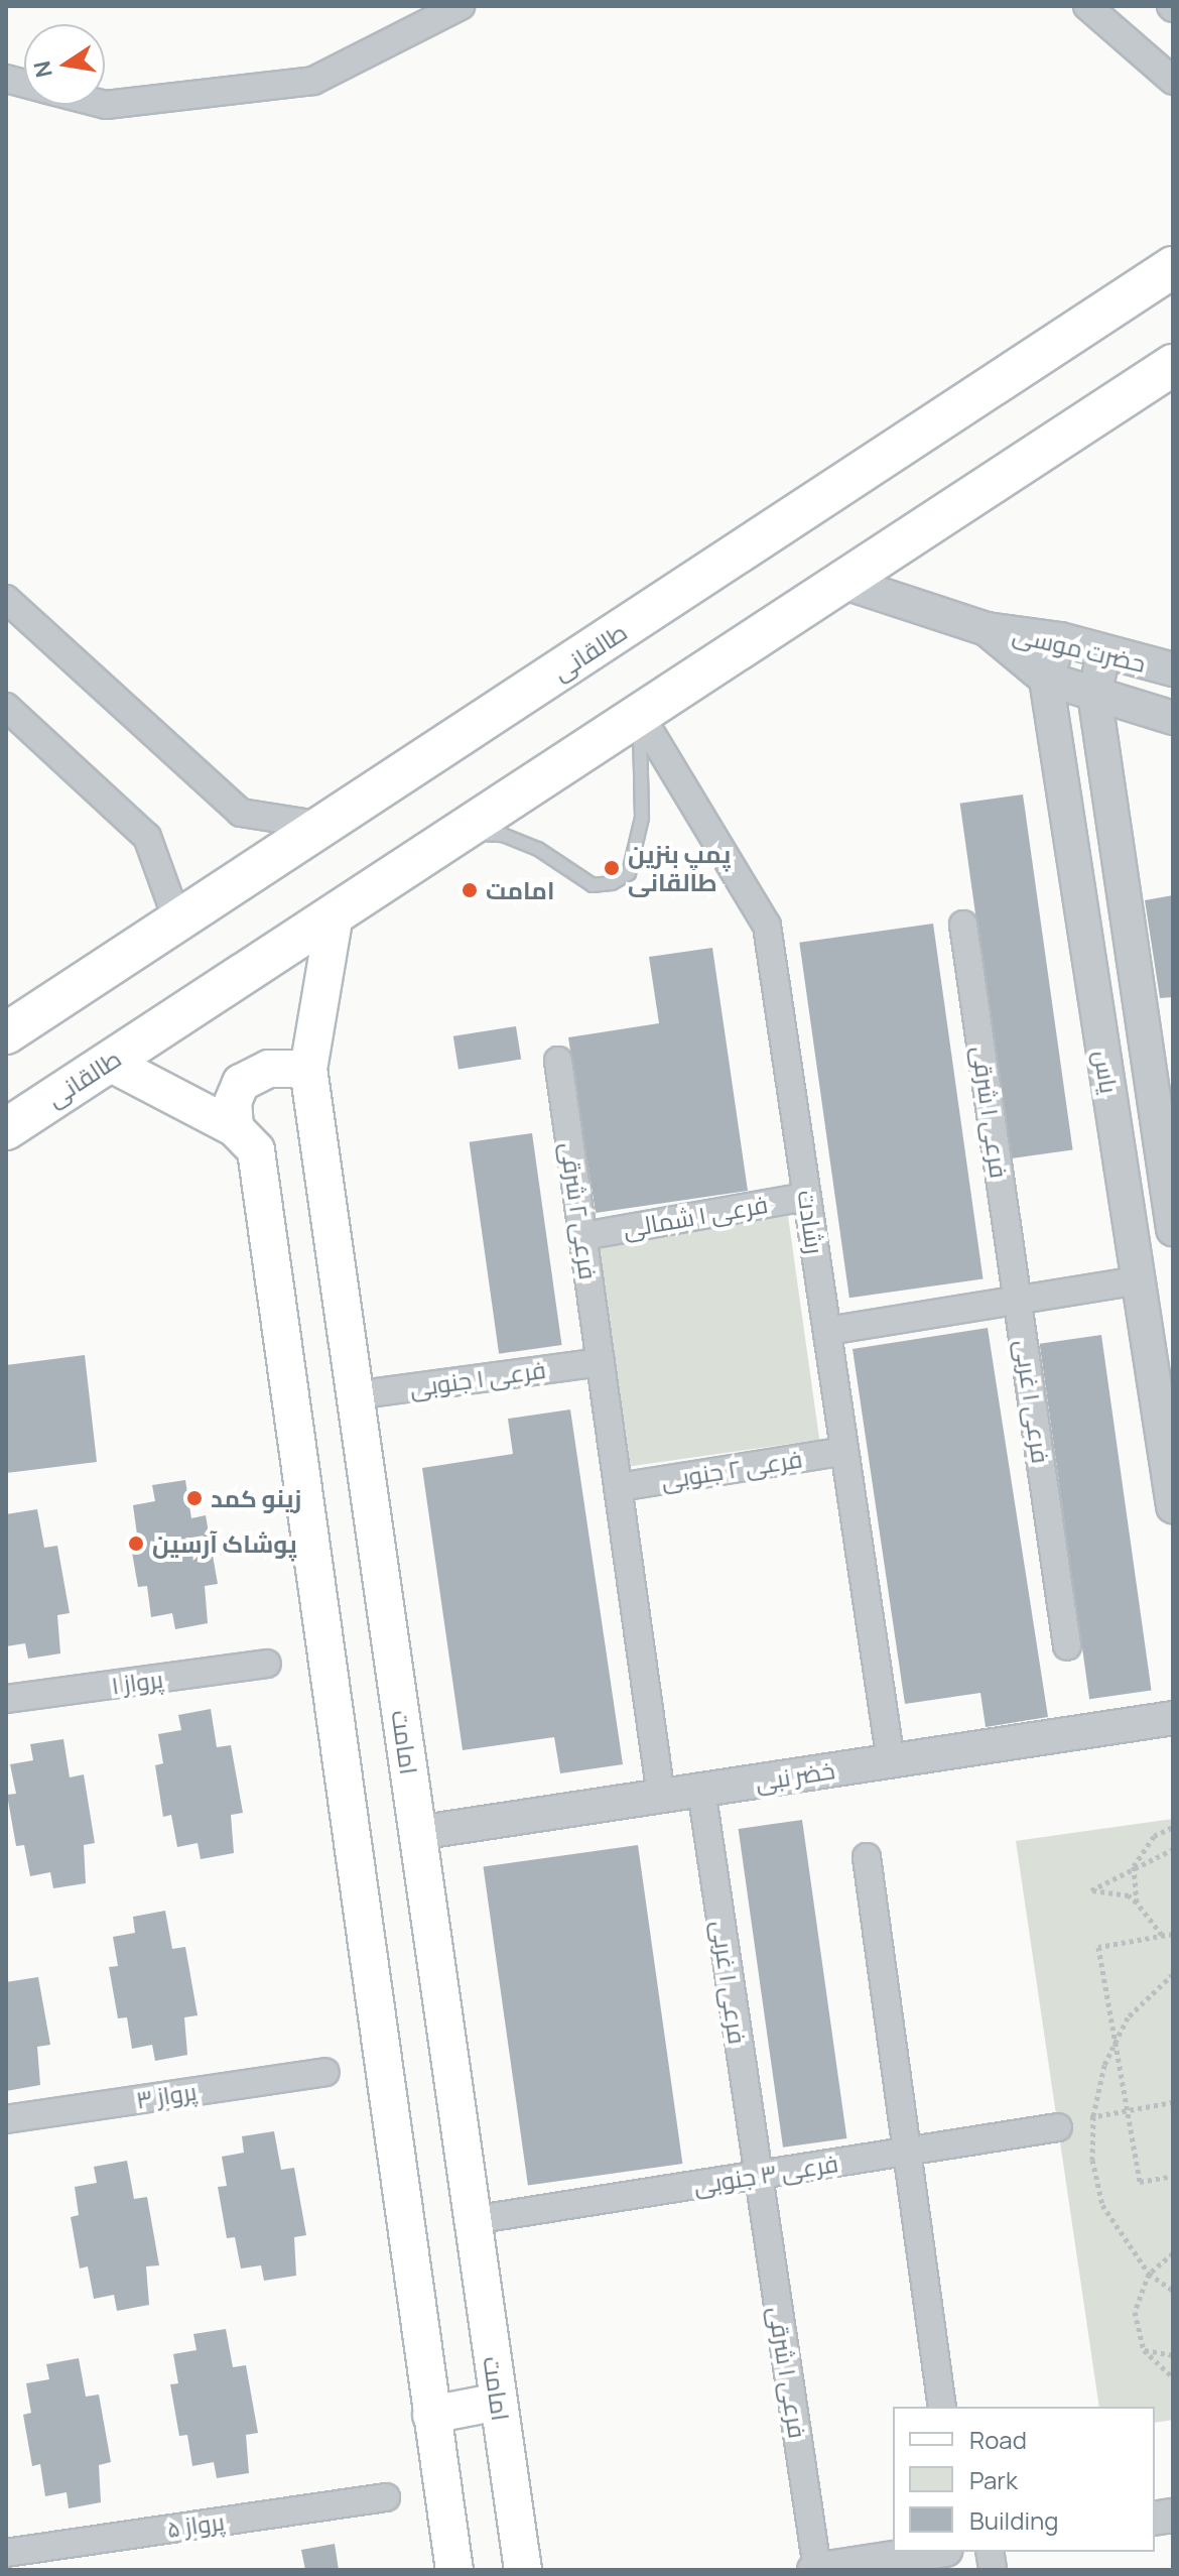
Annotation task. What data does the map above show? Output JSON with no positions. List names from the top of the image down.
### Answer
{
  "streets": {
    "main road": ["طالقانی", "امامت"],
    "street": [
      "حضرت موسی",
      "یاس",
      "فرعی ۱ شرقی",
      "فرعی ۲ شرقی",
      "فرعی ۱ شمالی",
      "رشادت",
      "فرعی ۱ جنوبی",
      "فرعی ۱ غربی",
      "فرعی ۲ جنوبی",
      "پرواز ۱",
      "خضر نبی",
      "پرواز ۳",
      "فرعی ۳ جنوبی",
      "پرواز ۵"
    ]
  },
  "crossings": [
    ["حضرت موسی", "طالقانی"],
    ["حضرت موسی", "یاس"],
    ["طالقانی", "رشادت"],
    ["طالقانی", "امامت"],
    ["فرعی ۱ شرقی", "فرعی ۱ غربی"],
    ["فرعی ۱ شرقی", "فرعی ۳ جنوبی"],
    ["فرعی ۲ شرقی", "فرعی ۱ شمالی"],
    ["فرعی ۲ شرقی", "فرعی ۱ جنوبی"],
    ["فرعی ۲ شرقی", "فرعی ۲ جنوبی"],
    ["فرعی ۲ شرقی", "خضر نبی"],
    ["فرعی ۱ شمالی", "رشادت"],
    ["رشادت", "فرعی ۲ جنوبی"],
    ["رشادت", "خضر نبی"],
    ["فرعی ۱ جنوبی", "امامت"],
    ["فرعی ۱ غربی", "خضر نبی"],
    ["فرعی ۱ غربی", "فرعی ۳ جنوبی"],
    ["امامت", "خضر نبی"],
    ["امامت", "فرعی ۳ جنوبی"]
  ],
  "places": [
    "پمپ بنزین طالقانی",
    "امامت",
    "زینو کمد",
    "پوشاک آرسین"
  ],
  "legend": ["Road", "Park", "Building"],
  "north": "left"
}
